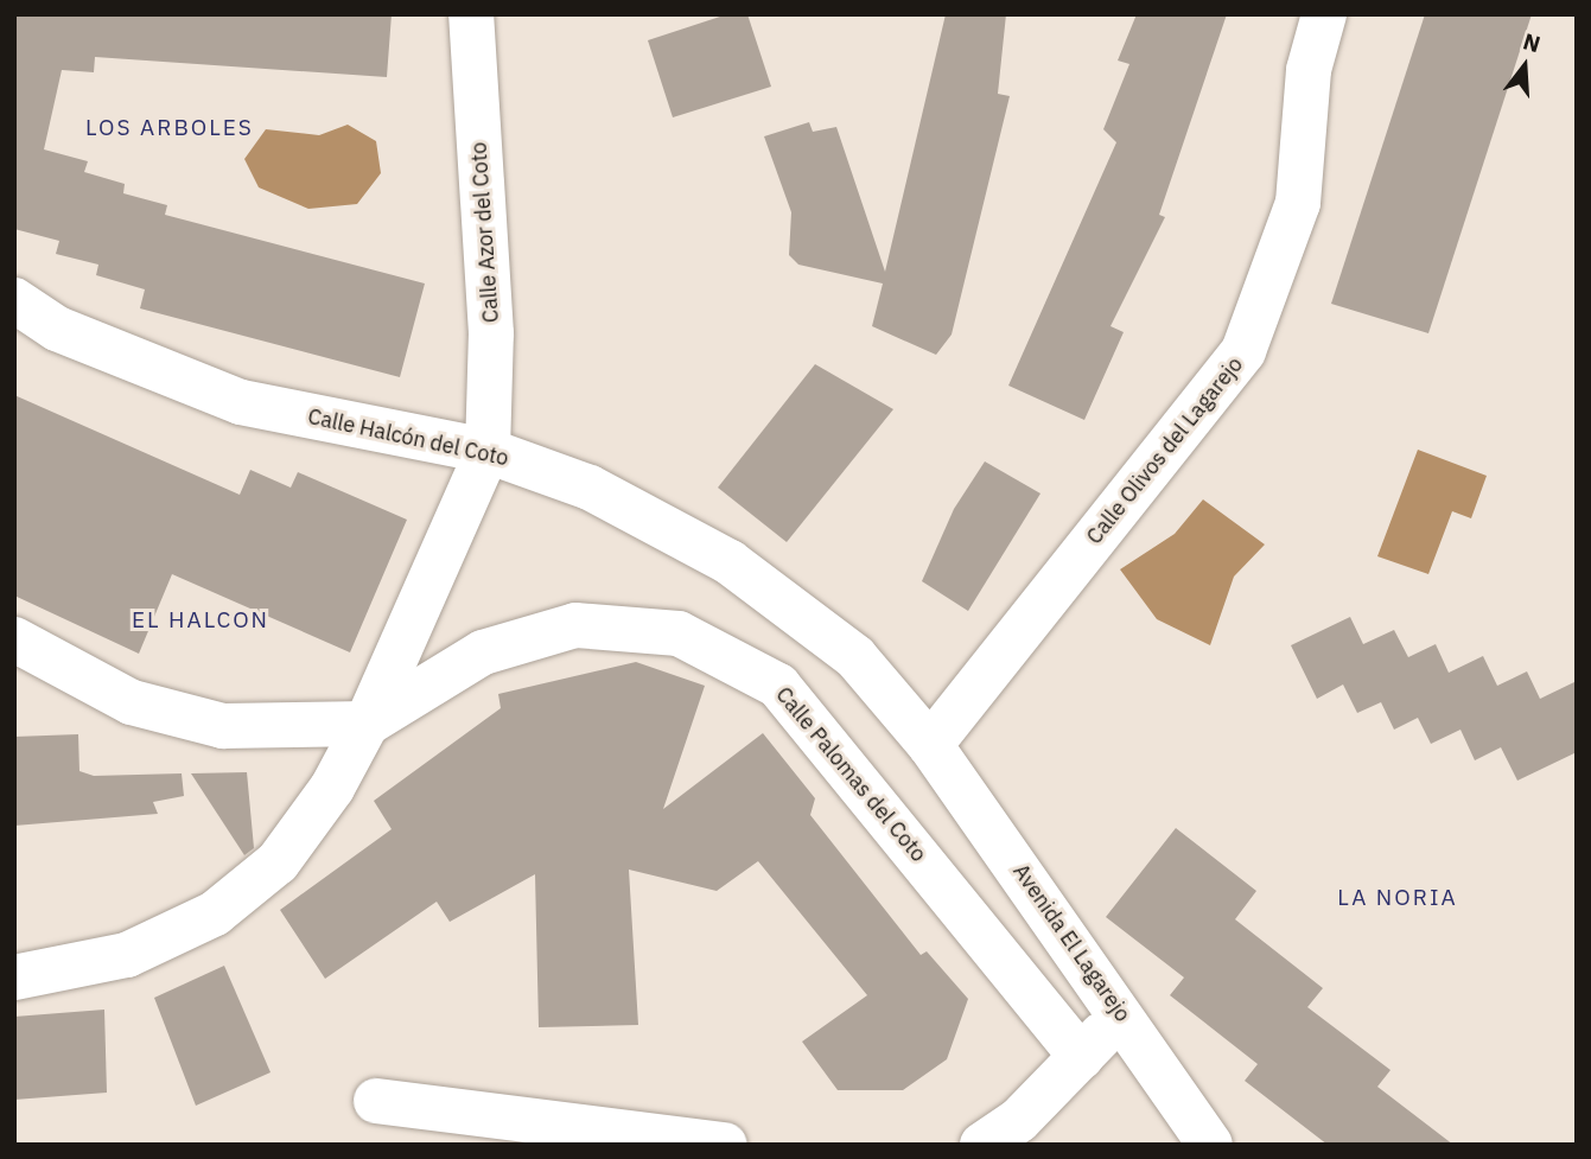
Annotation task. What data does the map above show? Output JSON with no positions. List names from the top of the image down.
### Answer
{
  "streets": {
    "street": [
      "Calle Azor del Coto",
      "Calle Halcón del Coto",
      "Calle Olivos del Lagarejo",
      "Calle Palomas del Coto",
      "Avenida El Lagarejo"
    ]
  },
  "crossings": [
    ["Calle Azor del Coto", "Calle Halcón del Coto"],
    ["Calle Halcón del Coto", "Calle Olivos del Lagarejo"],
    ["Calle Halcón del Coto", "Avenida El Lagarejo"],
    ["Calle Olivos del Lagarejo", "Avenida El Lagarejo"]
  ],
  "districts": ["LOS ARBOLES", "EL HALCON", "LA NORIA"],
  "north": "top"
}
